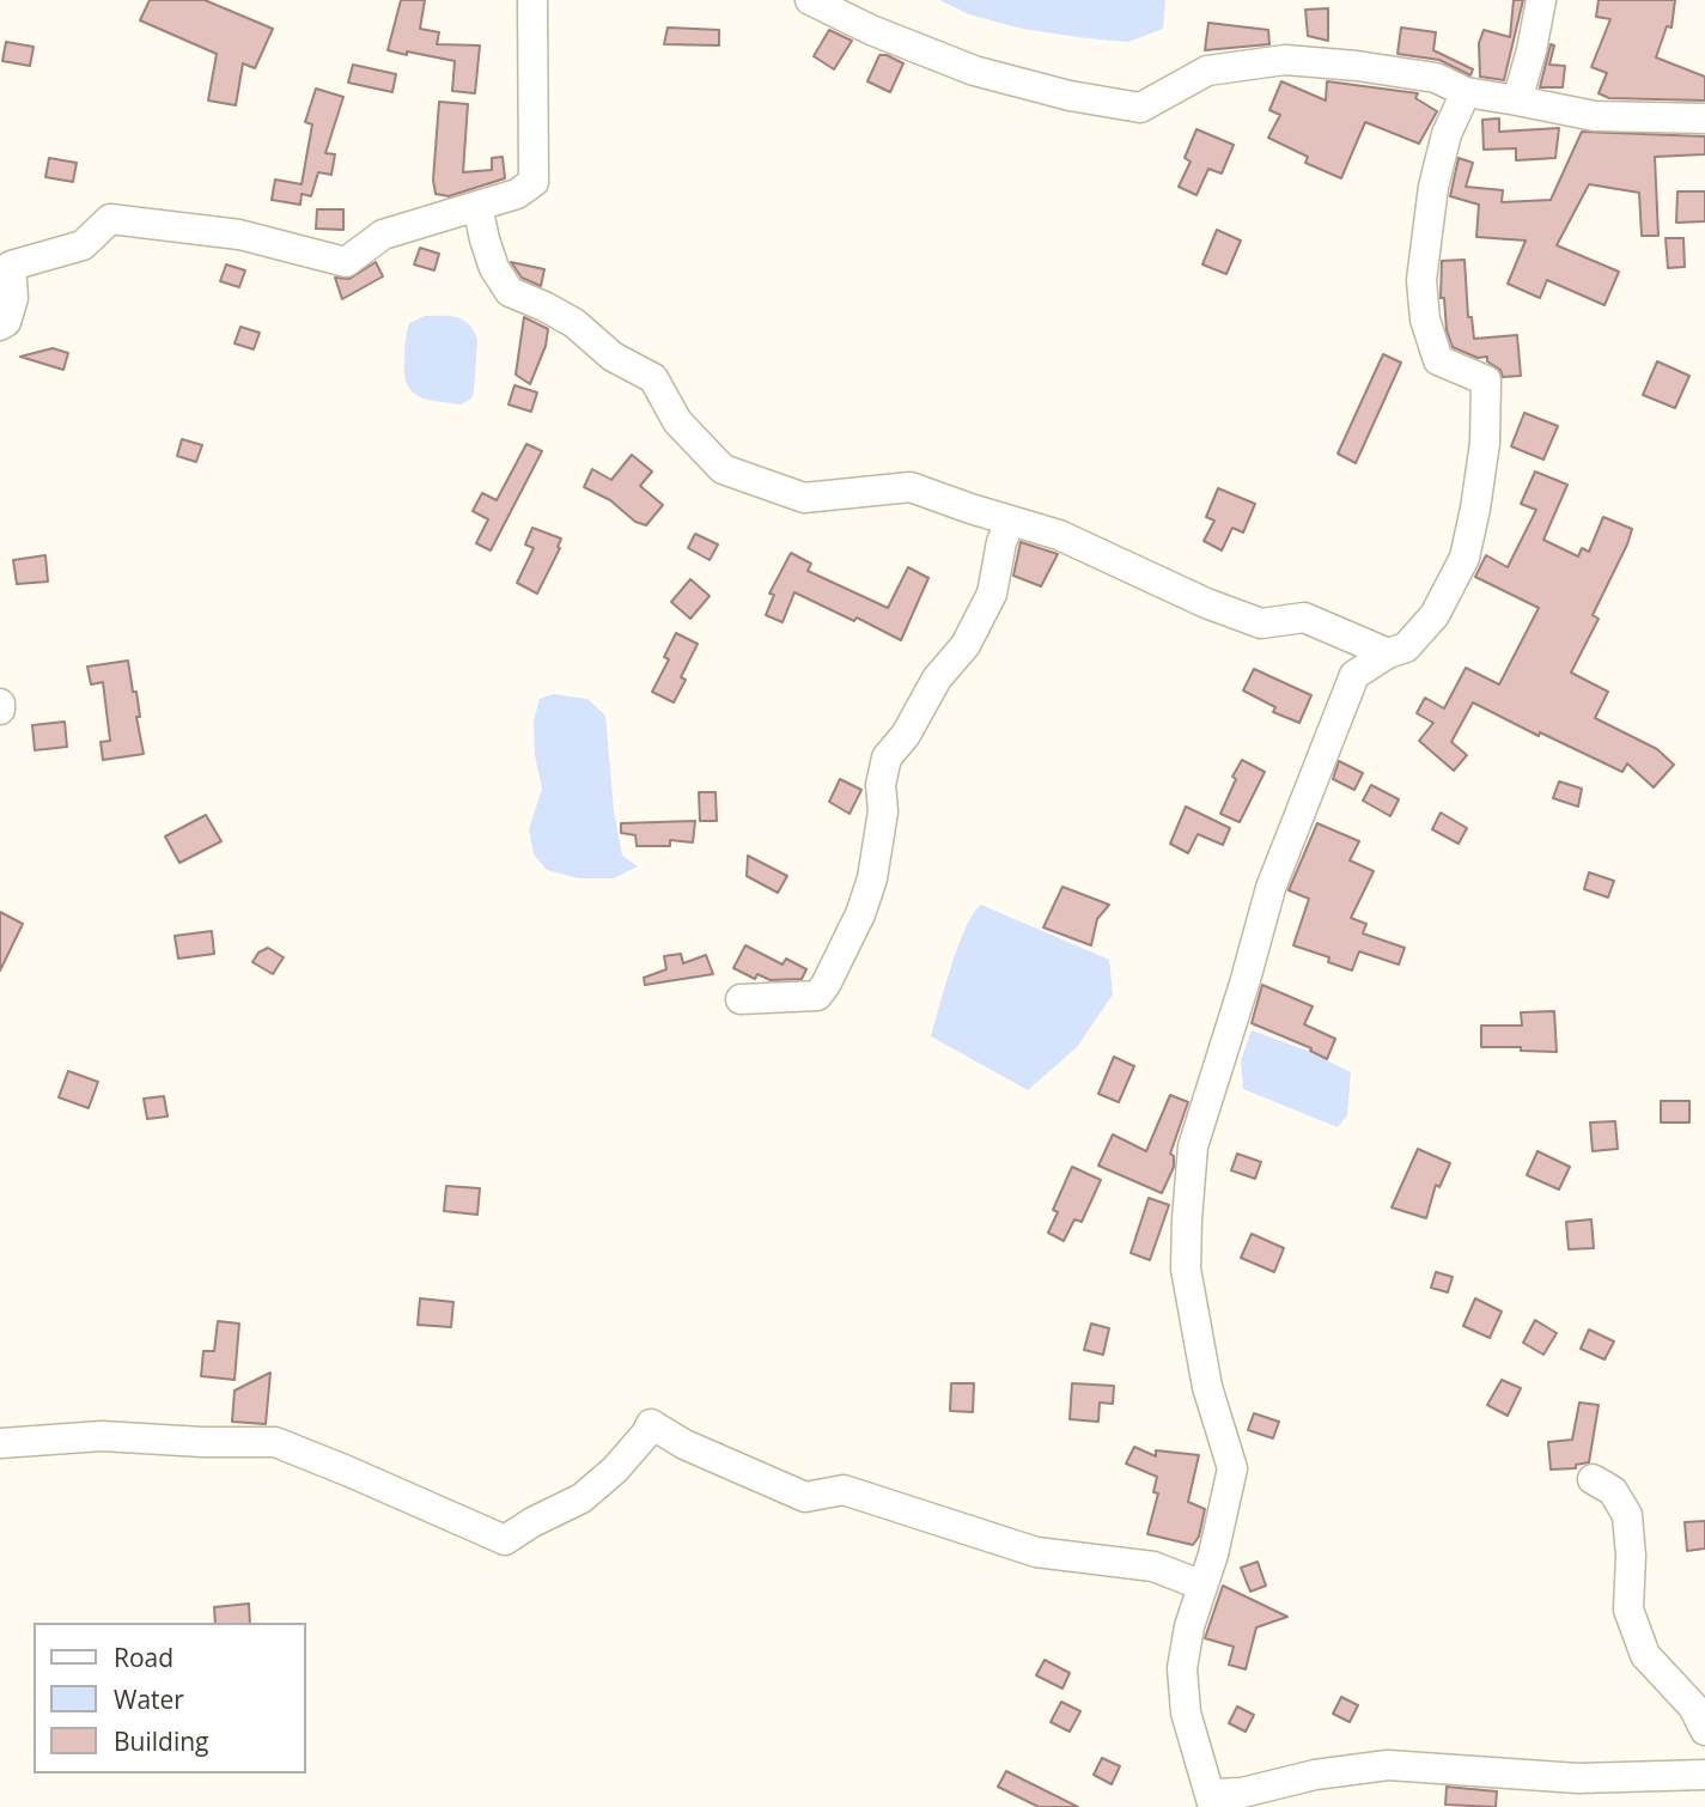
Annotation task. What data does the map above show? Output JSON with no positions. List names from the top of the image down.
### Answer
{
  "legend": ["Road", "Water", "Building"]
}
